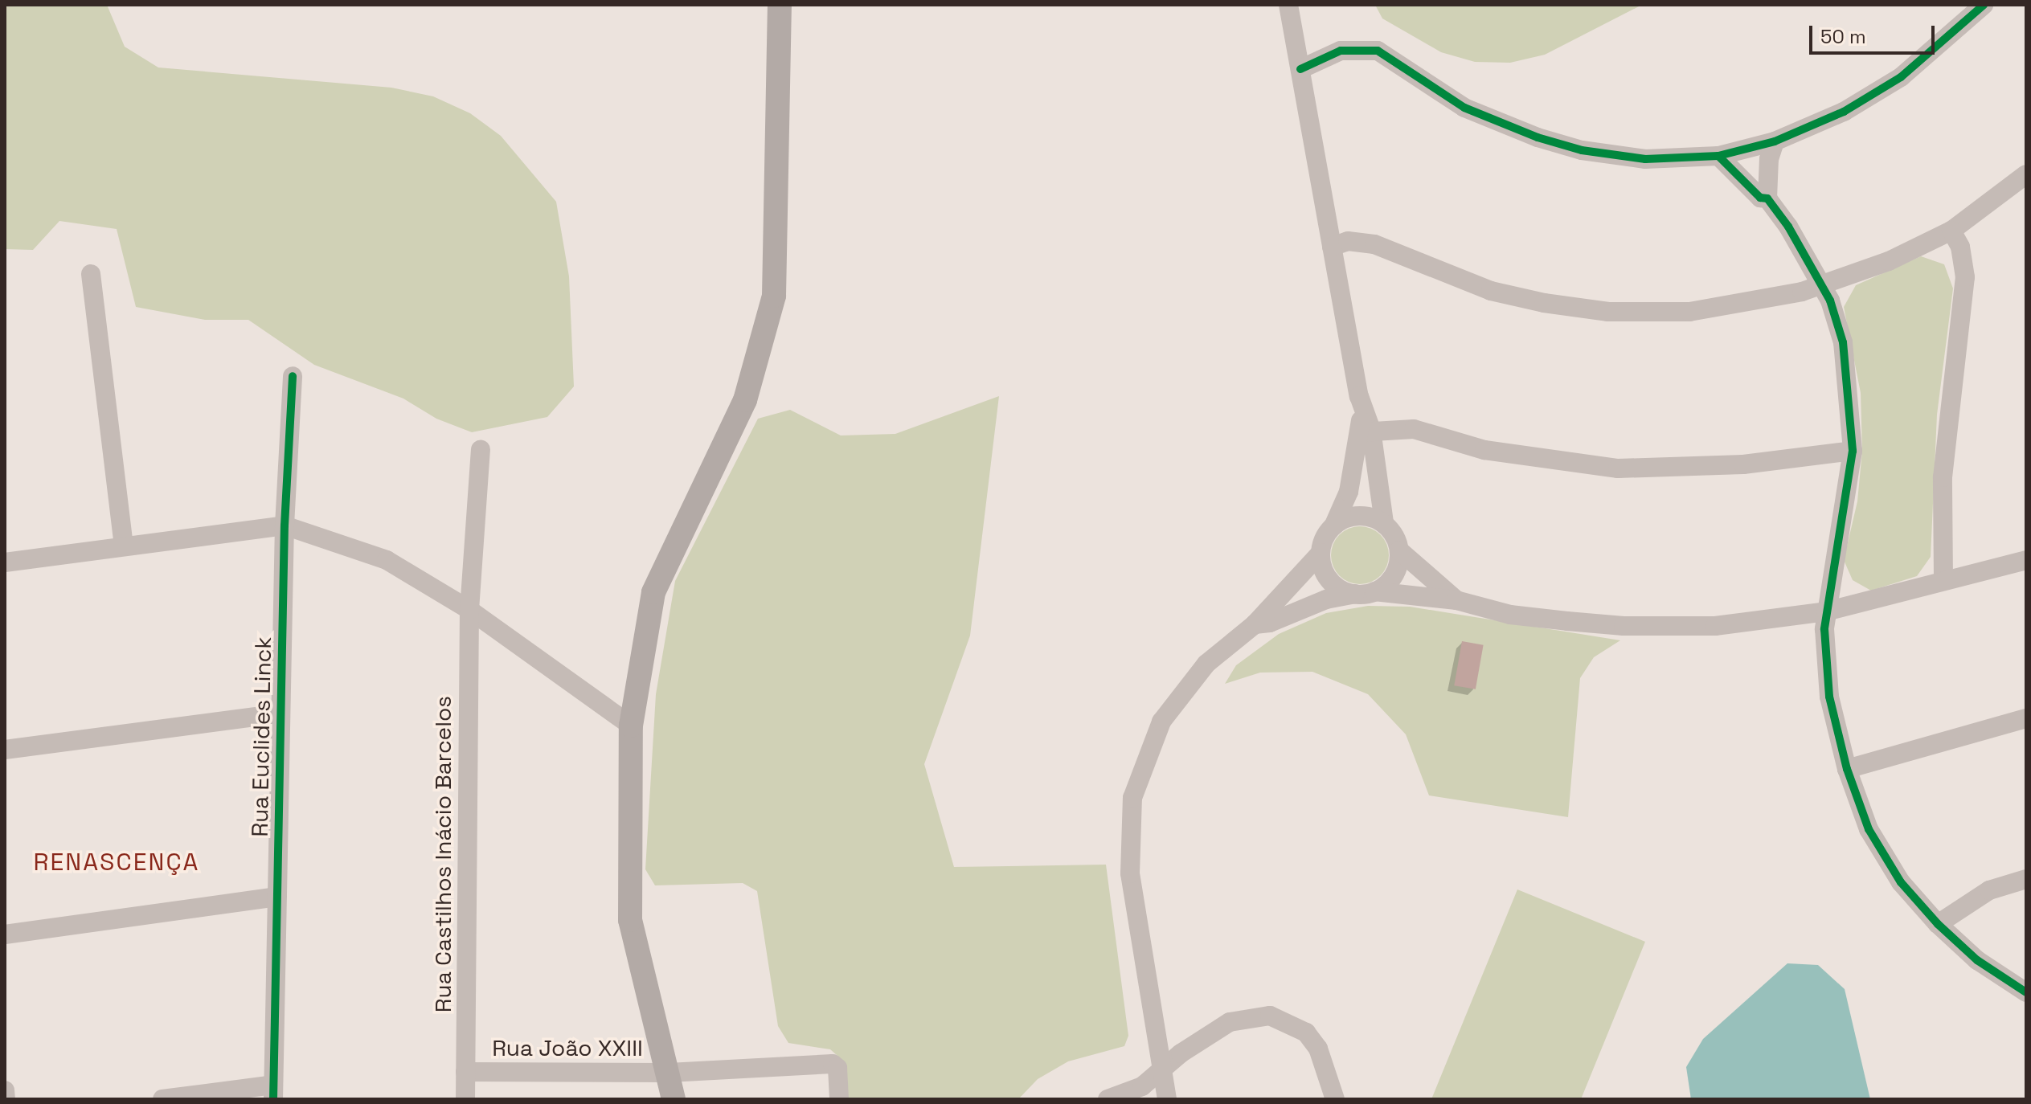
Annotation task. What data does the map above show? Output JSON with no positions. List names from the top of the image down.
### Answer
{
  "streets": {
    "street": ["Rua Euclides Linck", "Rua Castilhos Inácio Barcelos", "Rua João XXIII"]
  },
  "crossings": [
    ["Rua Castilhos Inácio Barcelos", "Rua João XXIII"]
  ],
  "districts": ["RENASCENÇA"],
  "scale_bar": "50 m"
}
